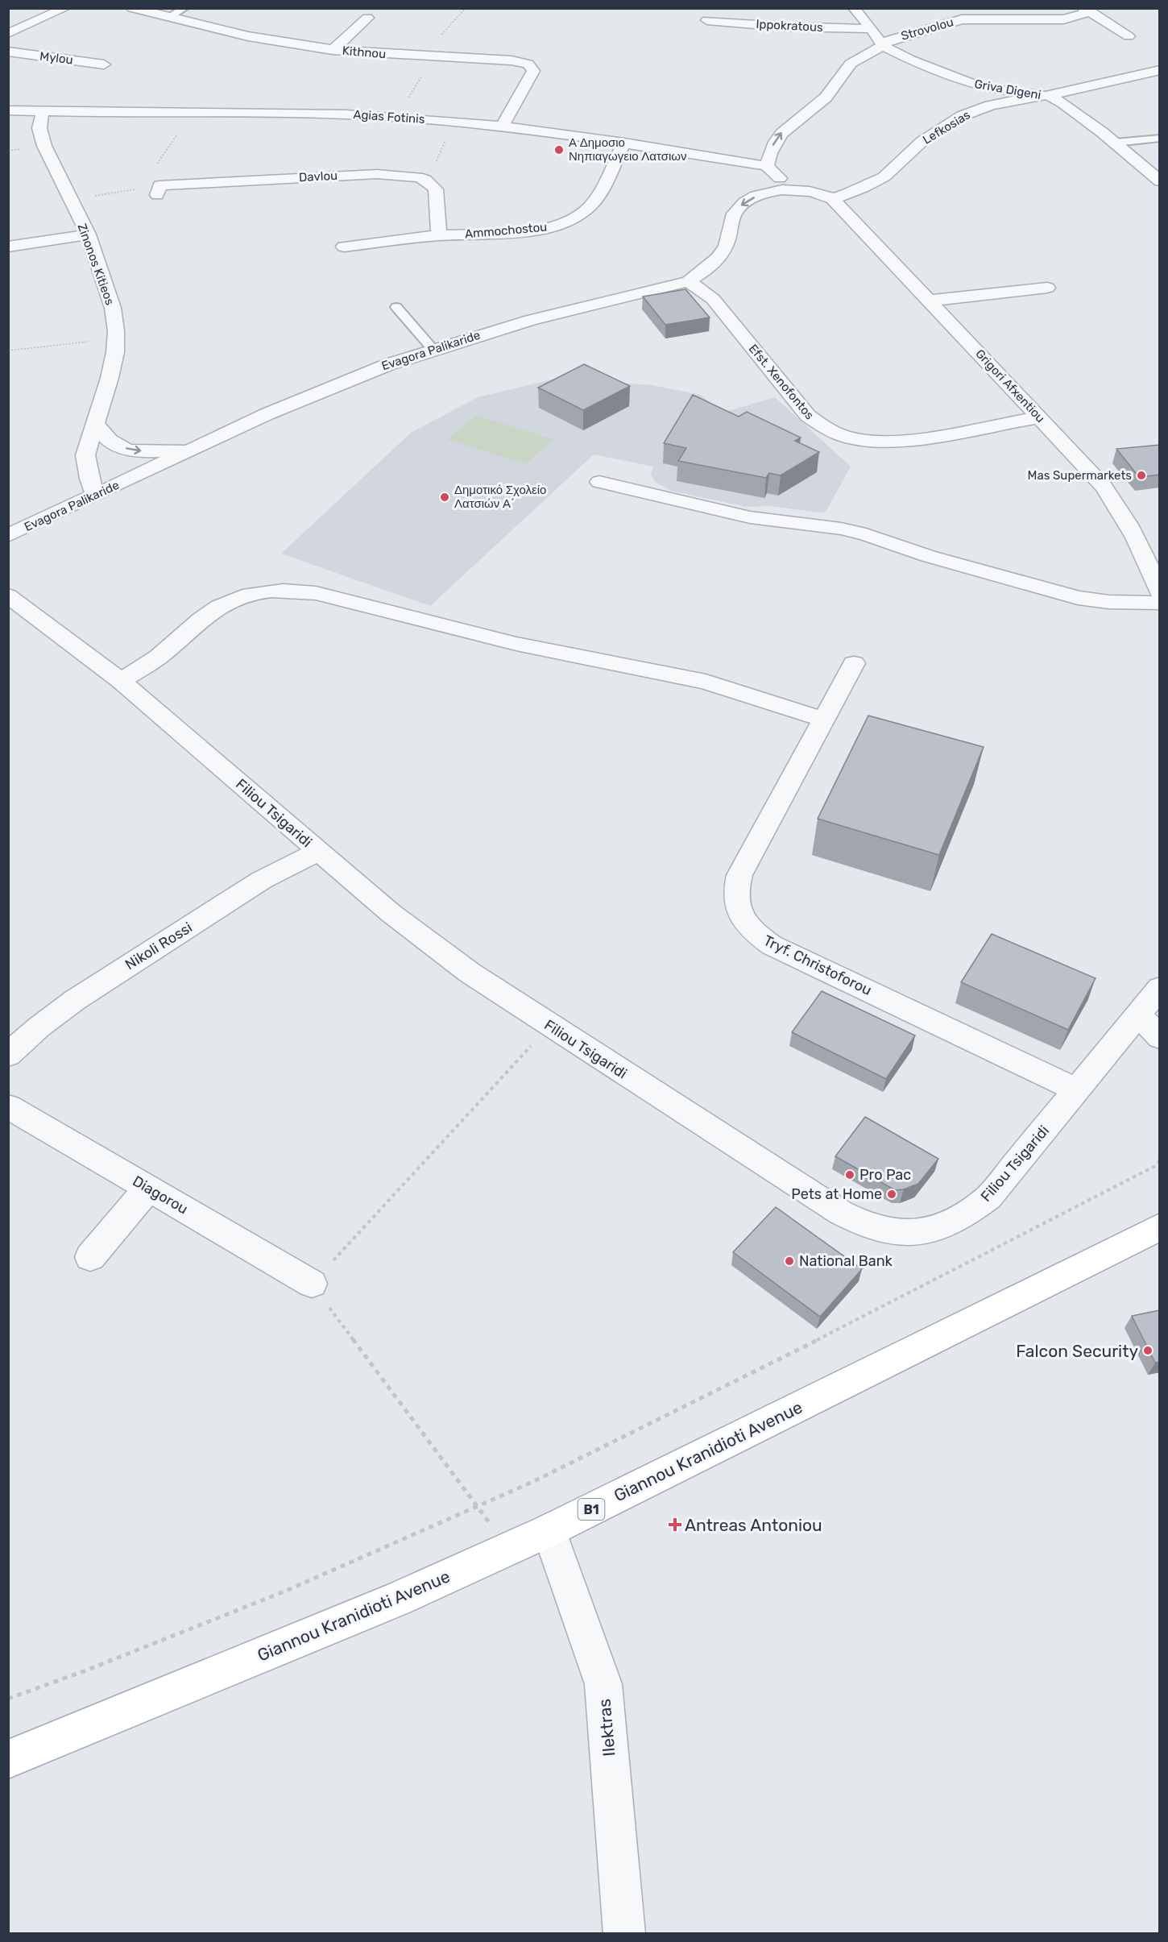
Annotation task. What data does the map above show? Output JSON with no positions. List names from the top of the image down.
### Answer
{
  "streets": {
    "main road": ["Giannou Kranidioti Avenue", "B1"],
    "street": [
      "Ippokratous",
      "Strovolou",
      "Kithnou",
      "Mylou",
      "Griva Digeni",
      "Agias Fotinis",
      "Lefkosias",
      "Davlou",
      "Ammochostou",
      "Zinonos Kitieos",
      "Evagora Palikaride",
      "Efst. Xenofontos",
      "Grigori Afxentiou",
      "Filiou Tsigaridi",
      "Nikoli Rossi",
      "Tryf. Christoforou",
      "Diagorou",
      "Ilektras"
    ]
  },
  "crossings": [
    ["Strovolou", "Griva Digeni"],
    ["Kithnou", "Agias Fotinis"],
    ["Griva Digeni", "Lefkosias"],
    ["Agias Fotinis", "Ammochostou"],
    ["Agias Fotinis", "Zinonos Kitieos"],
    ["Lefkosias", "Evagora Palikaride"],
    ["Lefkosias", "Grigori Afxentiou"],
    ["Zinonos Kitieos", "Evagora Palikaride"],
    ["Evagora Palikaride", "Efst. Xenofontos"],
    ["Evagora Palikaride", "Grigori Afxentiou"],
    ["Efst. Xenofontos", "Grigori Afxentiou"],
    ["Filiou Tsigaridi", "Nikoli Rossi"],
    ["Filiou Tsigaridi", "Tryf. Christoforou"],
    ["Giannou Kranidioti Avenue", "Ilektras"]
  ],
  "places": {
    "other": [
      "Α Δημοσιο Νηπιαγωγειο Λατσιων",
      "Mas Supermarkets",
      "Δημοτικό Σχολείο Λατσιών Α΄",
      "Pro Pac",
      "Pets at Home",
      "National Bank",
      "Falcon Security"
    ],
    "health": ["Antreas Antoniou"]
  }
}
